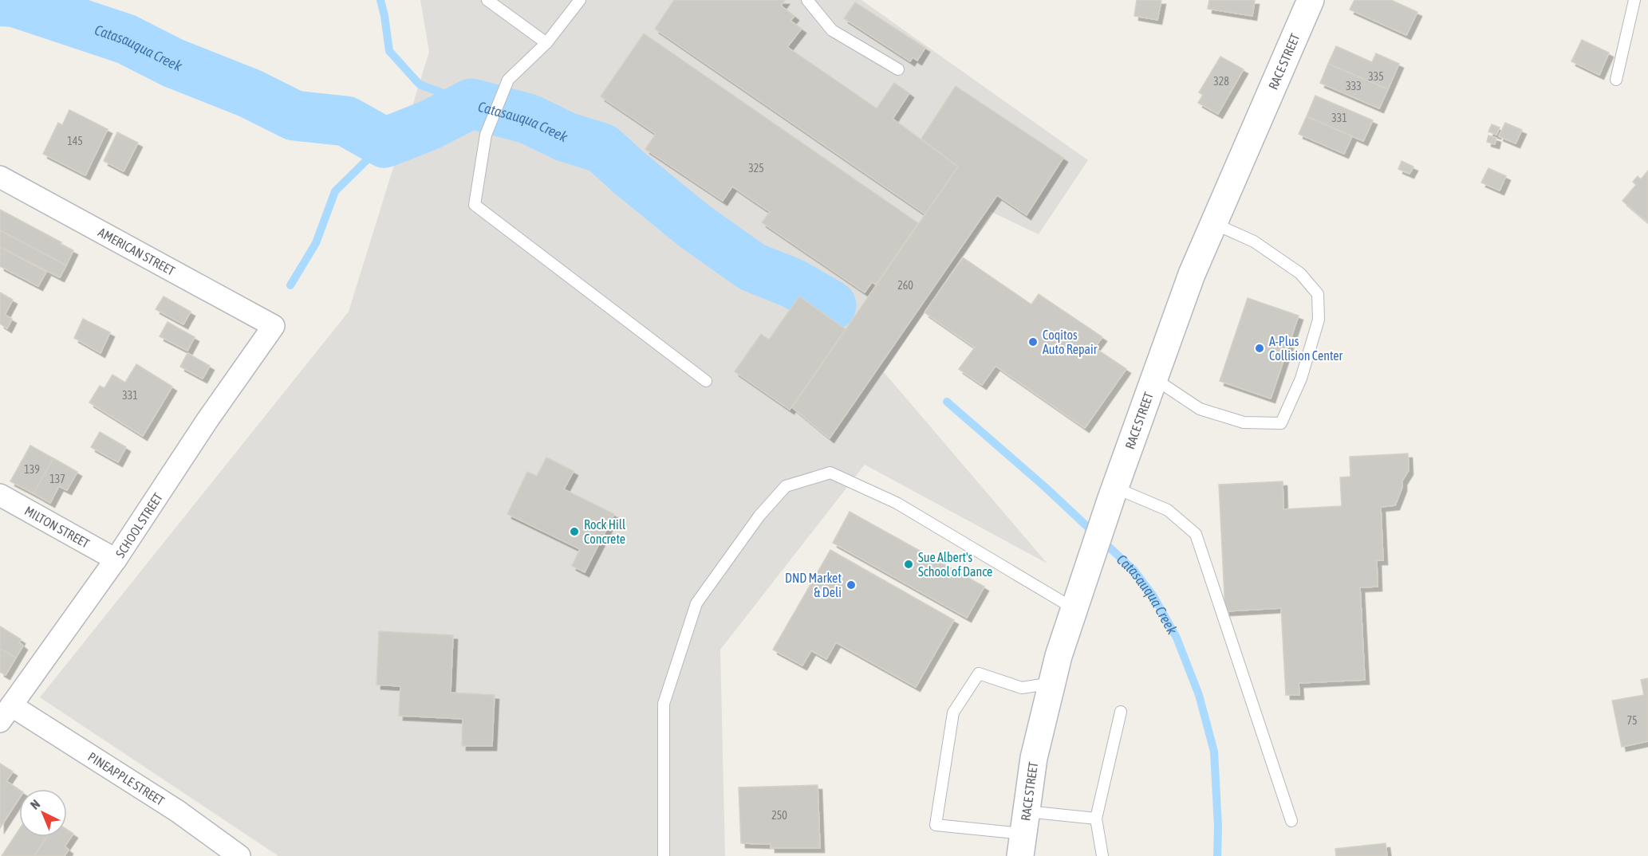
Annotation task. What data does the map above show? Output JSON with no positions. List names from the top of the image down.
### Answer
{
  "streets": {
    "main road": ["RACE STREET"],
    "street": [
      "AMERICAN STREET",
      "SCHOOL STREET",
      "MILTON STREET",
      "PINEAPPLE STREET"
    ]
  },
  "crossings": [
    ["AMERICAN STREET", "SCHOOL STREET"],
    ["SCHOOL STREET", "MILTON STREET"],
    ["SCHOOL STREET", "PINEAPPLE STREET"]
  ],
  "water": ["Catasauqua Creek"],
  "places": [
    "Coqitos Auto Repair",
    "A-Plus Collision Center",
    "Rock Hill Concrete",
    "Sue Albert's School of Dance",
    "DND Market & Deli"
  ],
  "house_numbers": [
    "335",
    "328",
    "333",
    "331",
    "145",
    "325",
    "260",
    "331",
    "139",
    "137",
    "75",
    "250"
  ],
  "north": "top left"
}
